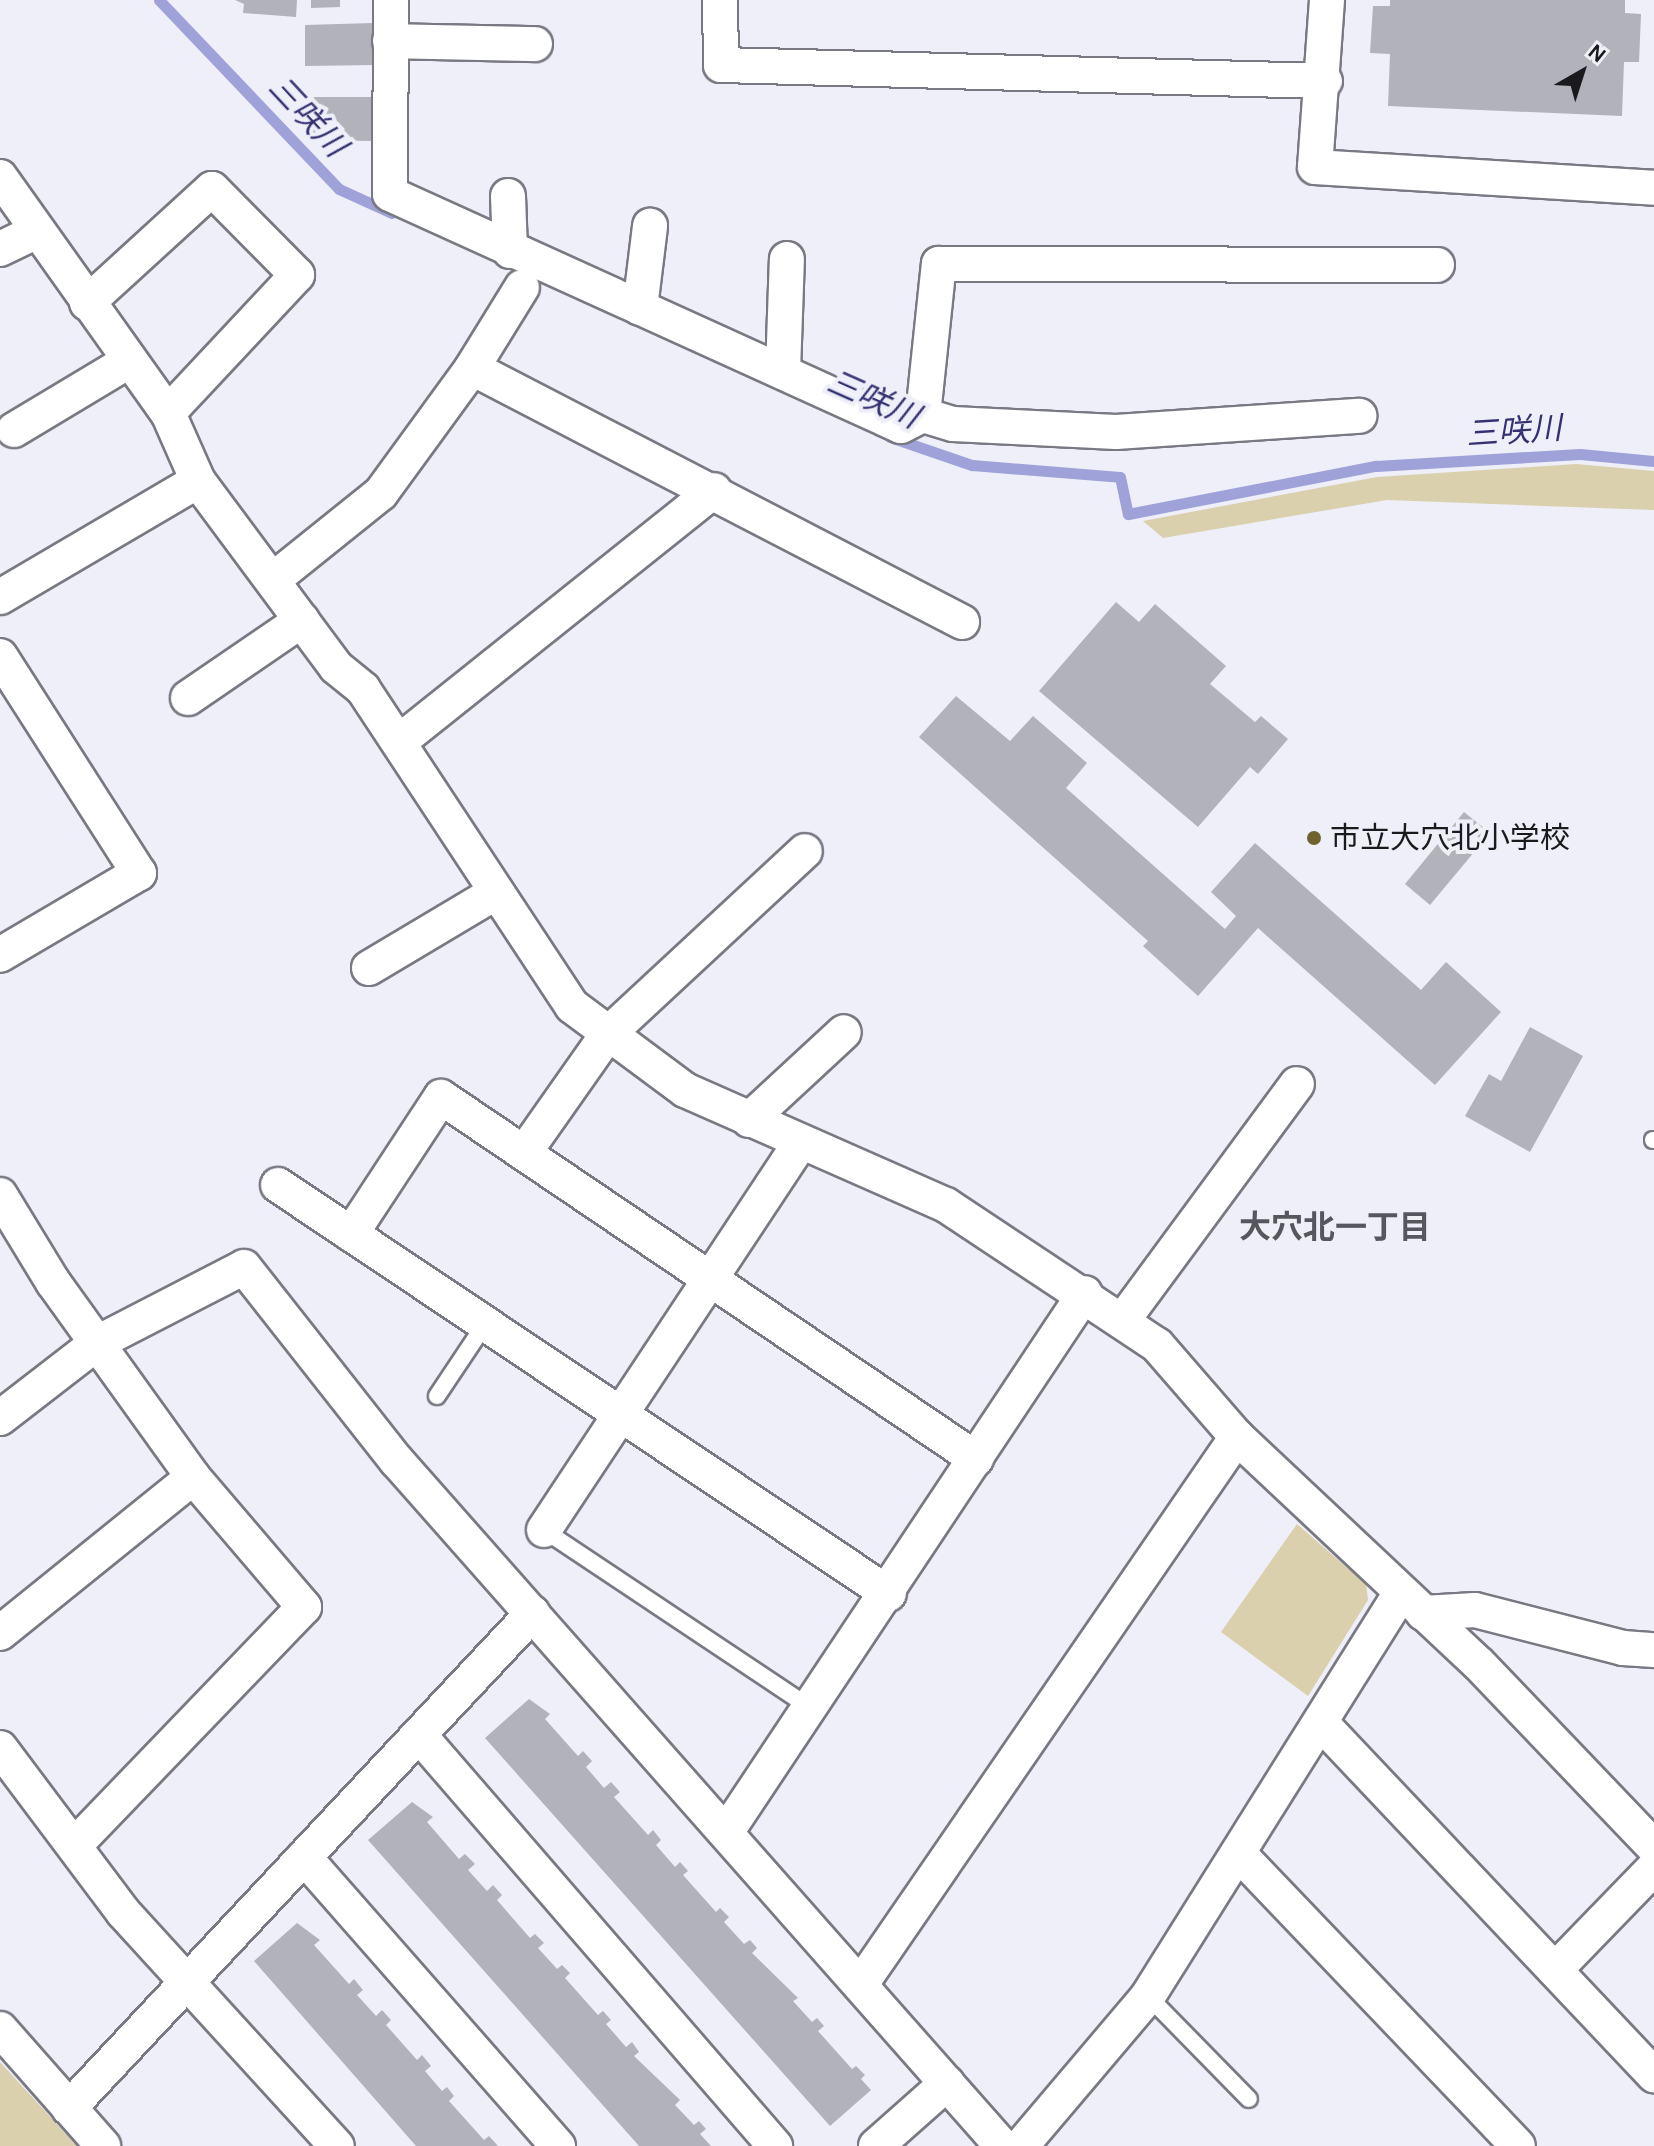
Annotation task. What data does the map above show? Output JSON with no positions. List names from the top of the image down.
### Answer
{
  "districts": ["大穴北一丁目"],
  "water": ["三咲川"],
  "places": ["市立大穴北小学校"],
  "north": "top right"
}
